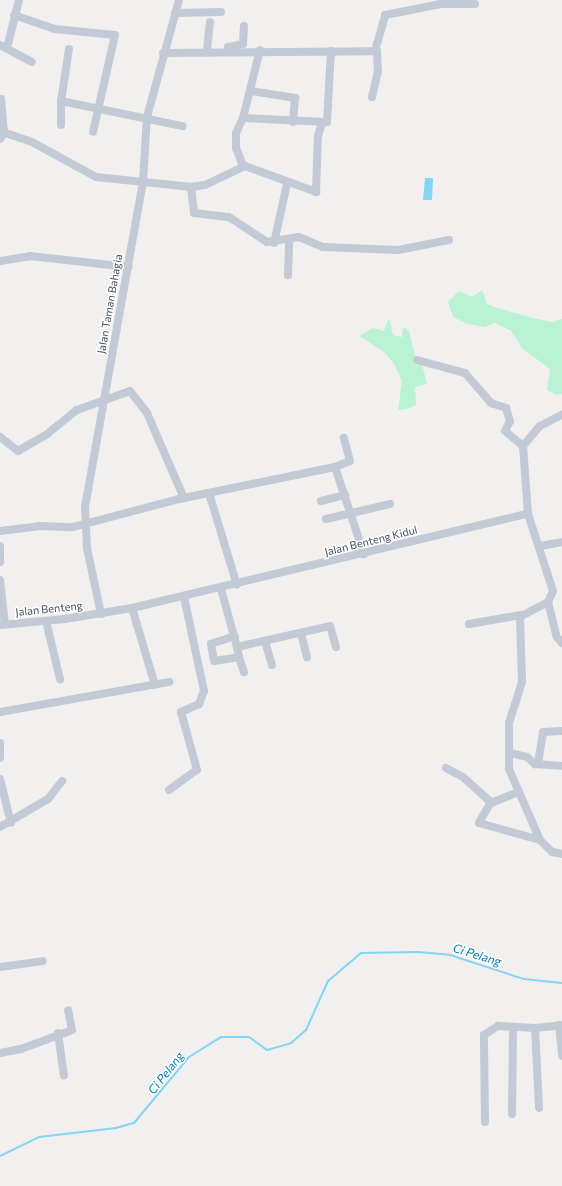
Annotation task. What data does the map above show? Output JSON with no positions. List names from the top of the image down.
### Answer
{
  "streets": {
    "street": ["Jalan Taman Bahagia", "Jalan Benteng Kidul", "Jalan Benteng"]
  },
  "crossings": [
    ["Jalan Taman Bahagia", "Jalan Benteng Kidul"],
    ["Jalan Taman Bahagia", "Jalan Benteng"],
    ["Jalan Benteng Kidul", "Jalan Benteng"]
  ],
  "water": ["Ci Pelang"]
}
